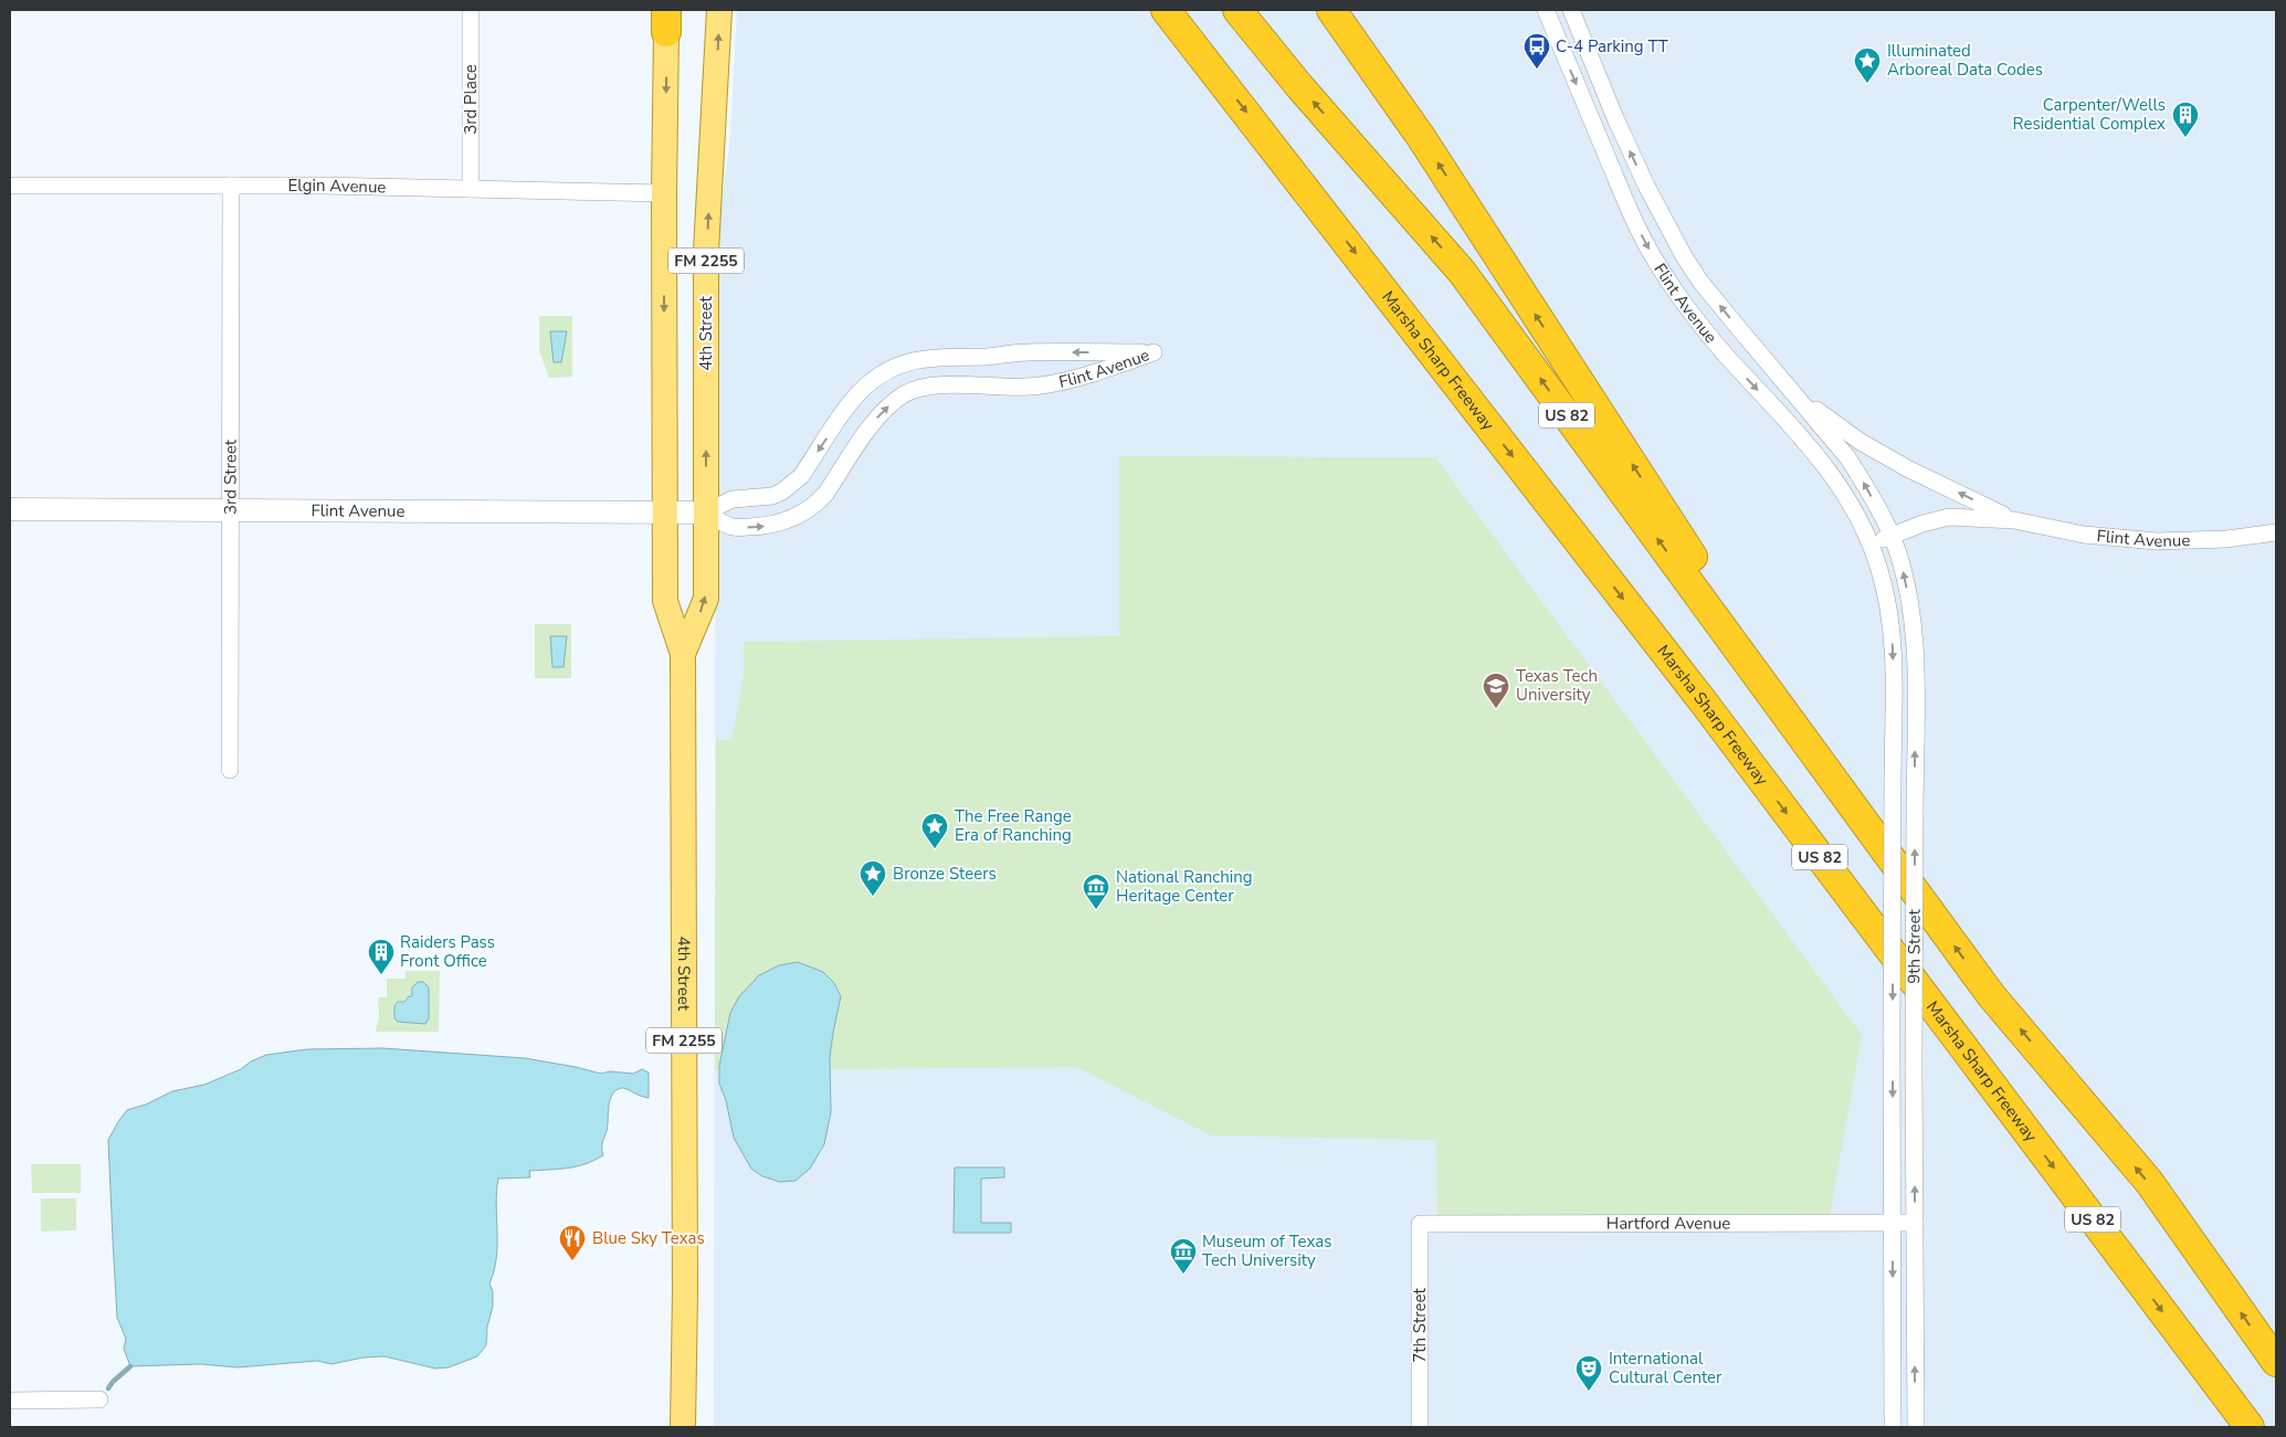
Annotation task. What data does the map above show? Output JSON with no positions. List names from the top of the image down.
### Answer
{
  "streets": {
    "highway": ["Marsha Sharp Freeway", "US 82"],
    "main road": ["FM 2255", "4th Street"],
    "street": [
      "3rd Place",
      "Elgin Avenue",
      "Flint Avenue",
      "3rd Street",
      "9th Street",
      "Hartford Avenue",
      "7th Street"
    ]
  },
  "crossings": [
    ["3rd Place", "Elgin Avenue"],
    ["Elgin Avenue", "4th Street"],
    ["Elgin Avenue", "3rd Street"],
    ["Flint Avenue", "4th Street"],
    ["Flint Avenue", "3rd Street"],
    ["Flint Avenue", "9th Street"],
    ["9th Street", "Hartford Avenue"],
    ["Hartford Avenue", "7th Street"]
  ],
  "places": {
    "bus stop": ["C-4 Parking TT"],
    "place": ["Illuminated Arboreal Data Codes", "The Free Range Era of Ranching", "Bronze Steers"],
    "building": ["Carpenter/Wells Residential Complex", "Raiders Pass Front Office"],
    "school or university": ["Texas Tech University"],
    "museum": ["National Ranching Heritage Center", "Museum of Texas Tech University"],
    "restaurant": ["Blue Sky Texas"],
    "theatre": ["International Cultural Center"]
  }
}
